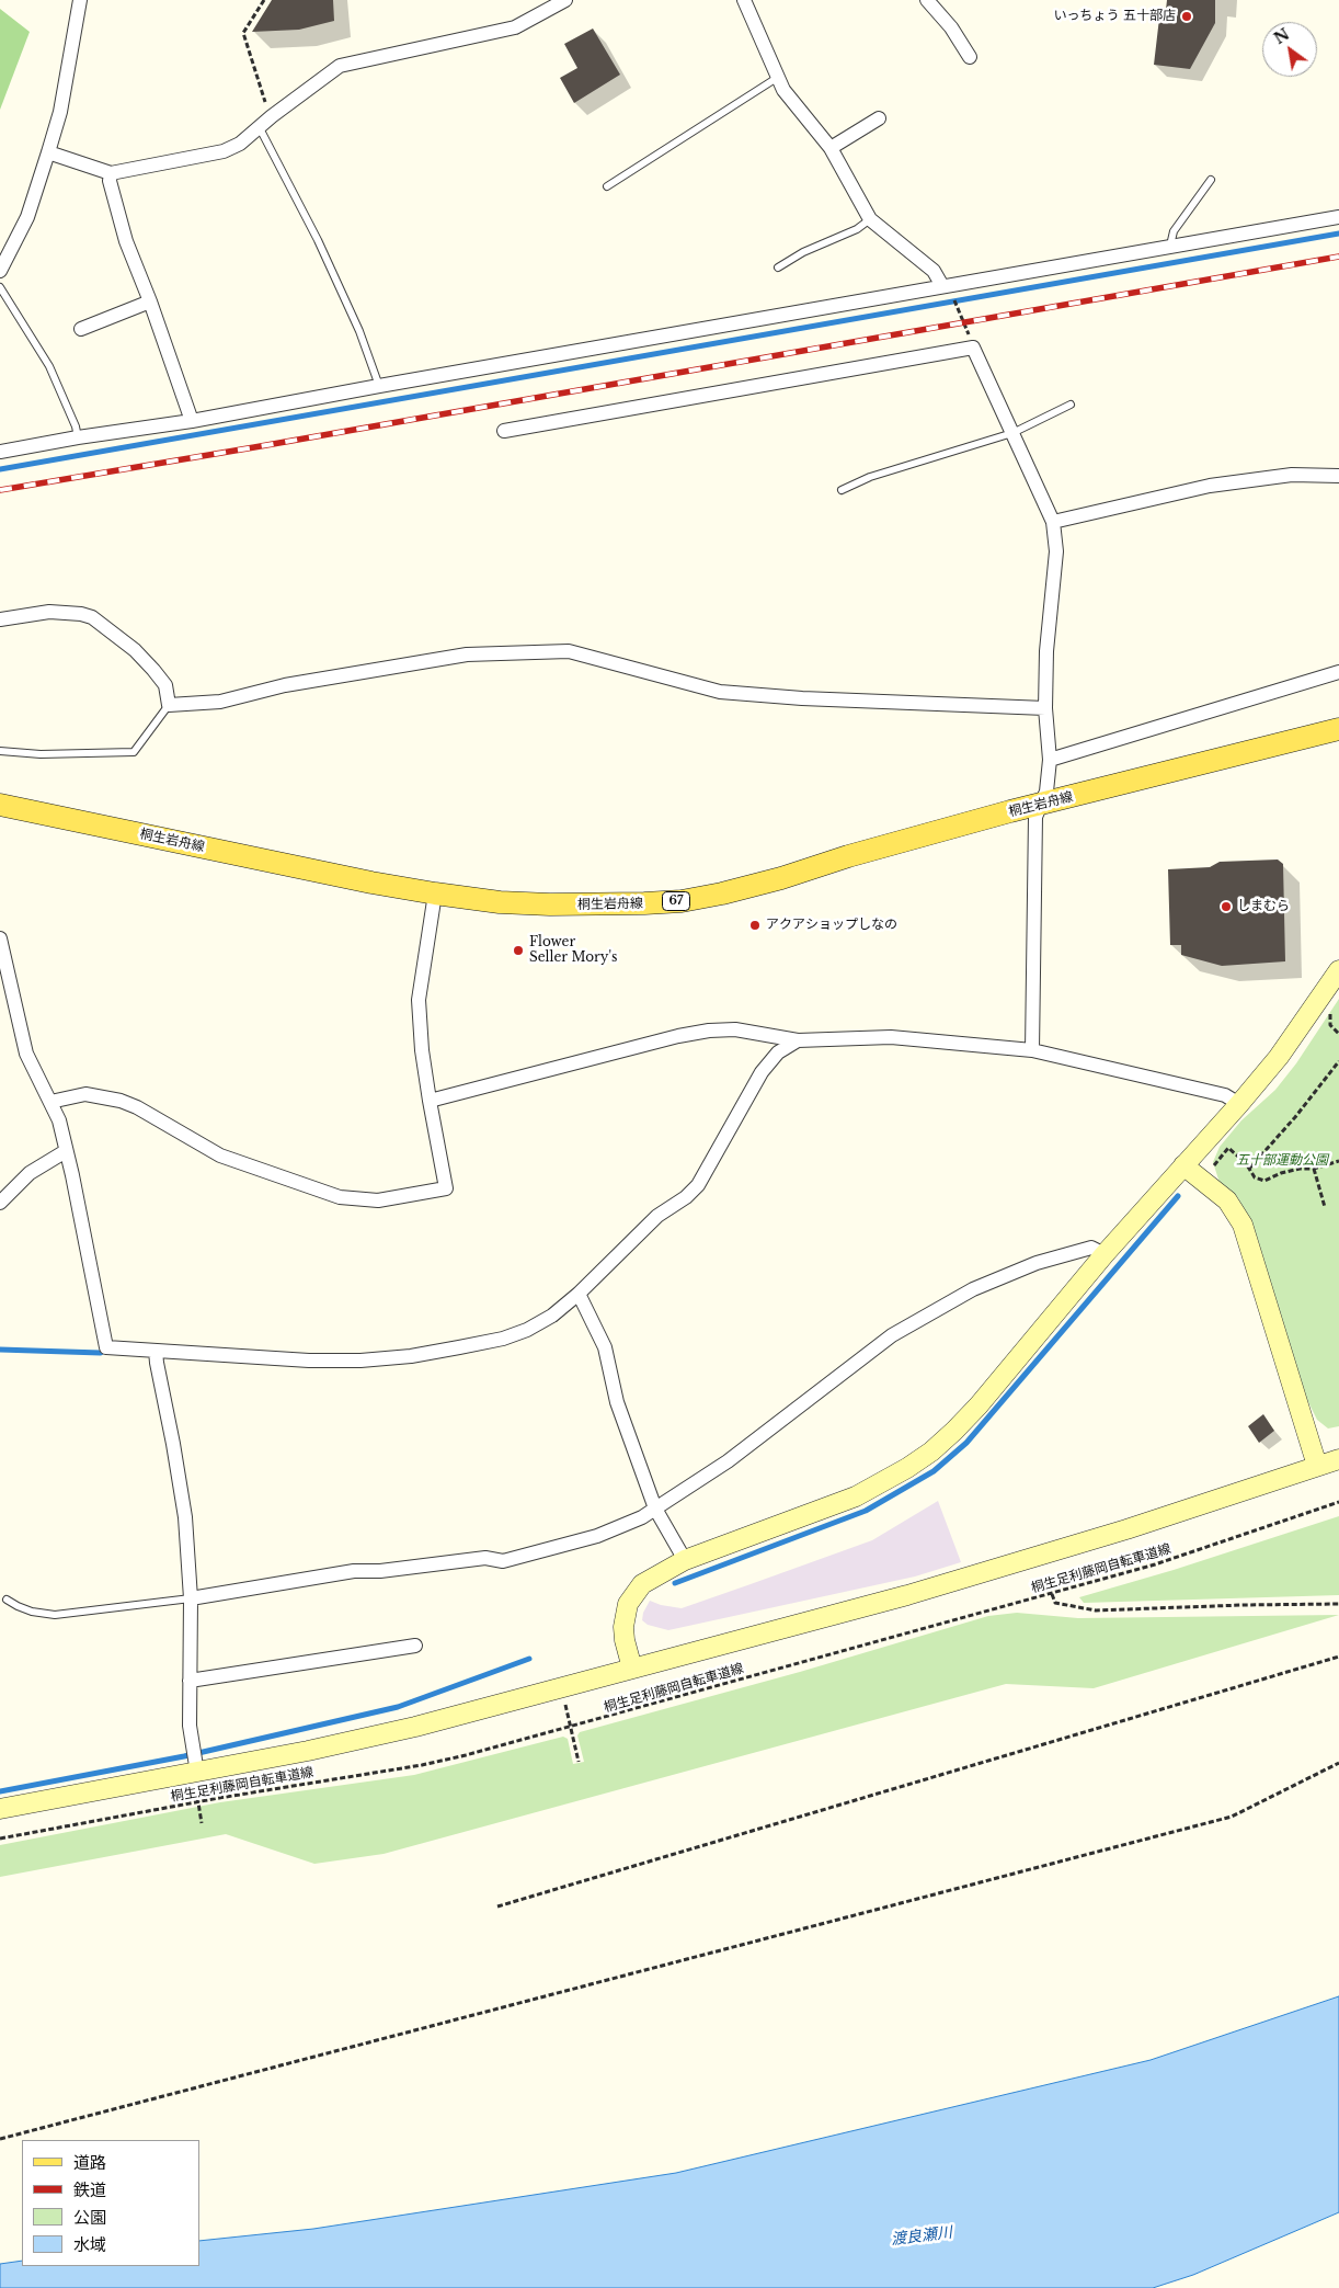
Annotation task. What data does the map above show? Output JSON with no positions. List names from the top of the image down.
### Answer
{
  "streets": {
    "main road": ["桐生岩舟線", "67"],
    "path": ["桐生足利藤岡自転車道線"]
  },
  "water": ["渡良瀬川"],
  "parks": ["五十部運動公園"],
  "places": [
    "いっちょう 五十部店",
    "しまむら",
    "アクアショップしなの",
    "Flower Seller Mory's"
  ],
  "legend": [
    "道路",
    "鉄道",
    "公園",
    "水域"
  ],
  "north": "top left"
}
